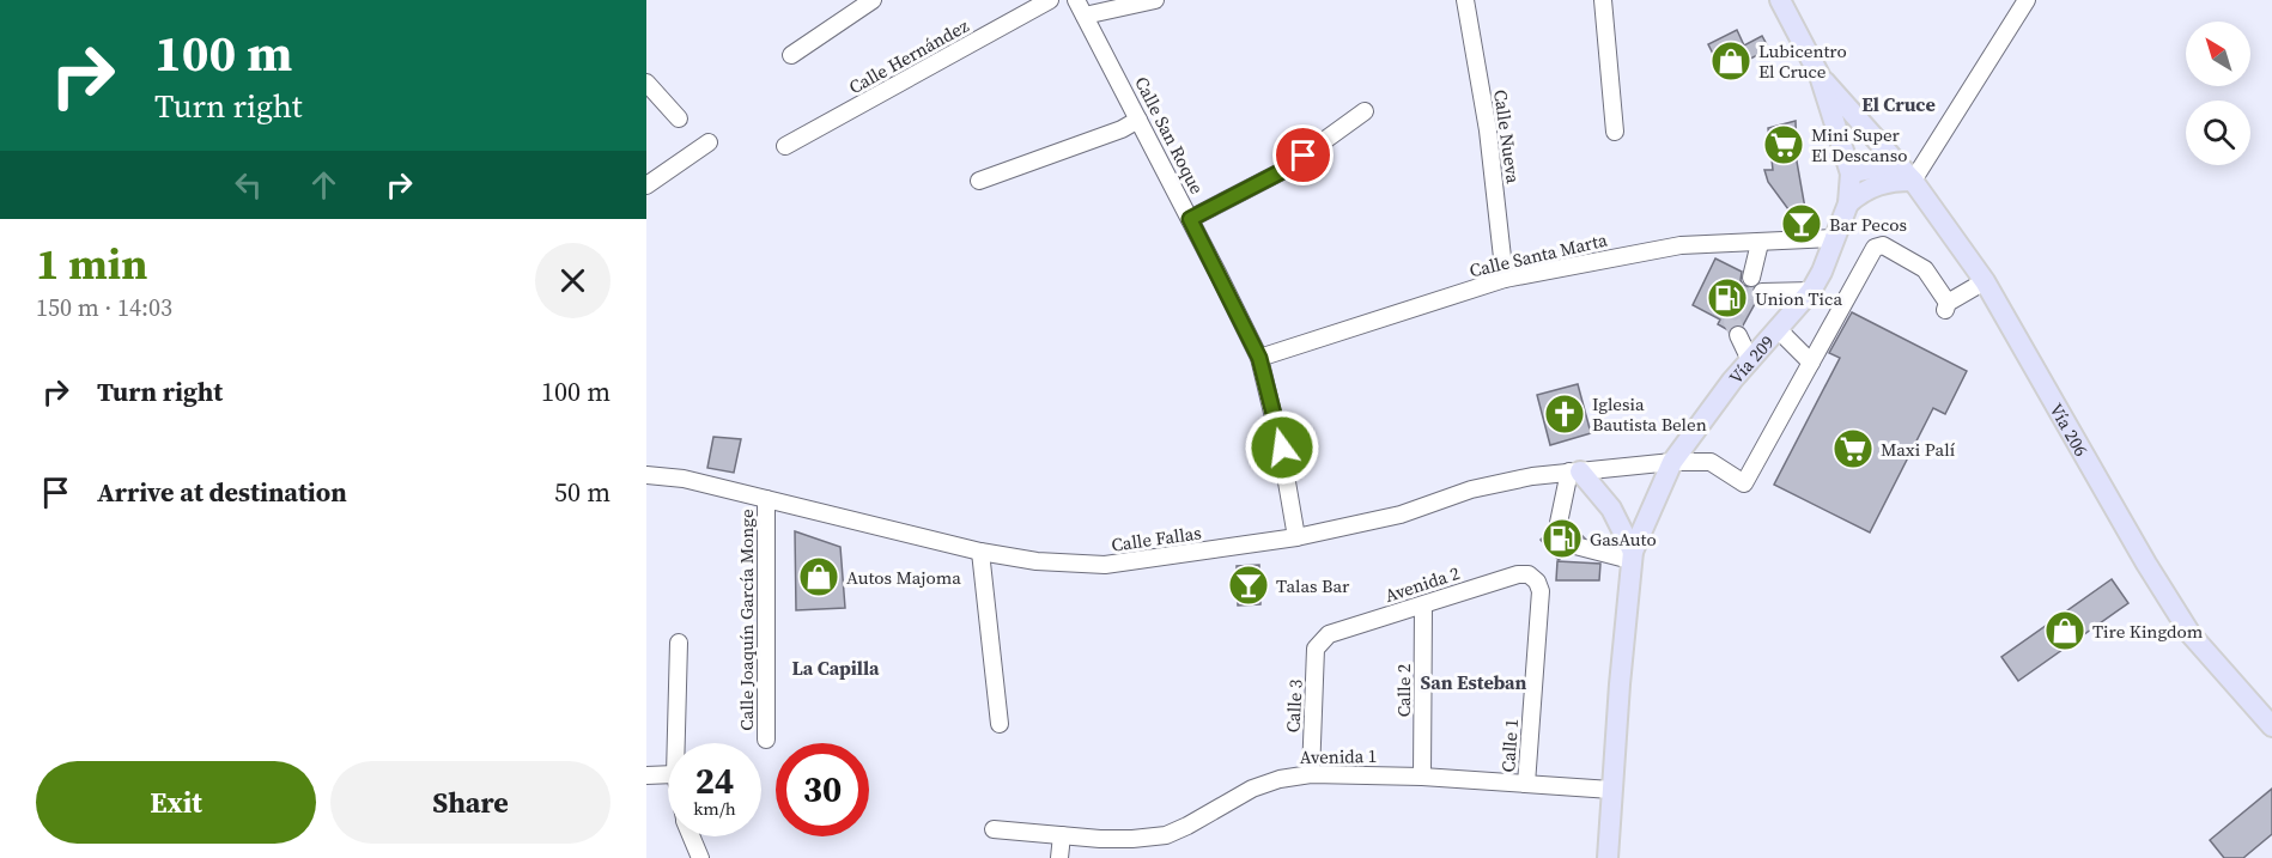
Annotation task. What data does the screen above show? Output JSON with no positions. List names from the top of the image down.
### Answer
{
  "streets": {
    "main road": ["Vía 209", "Vía 206"],
    "street": [
      "Calle Hernández",
      "Calle San Roque",
      "Calle Nueva",
      "Calle Santa Marta",
      "Calle Fallas",
      "Avenida 2",
      "Calle Joaquín García Monge",
      "Calle 2",
      "Calle 3",
      "Calle 1",
      "Avenida 1"
    ]
  },
  "crossings": [
    ["Calle San Roque", "Calle Santa Marta"],
    ["Calle San Roque", "Calle Fallas"],
    ["Calle Nueva", "Calle Santa Marta"],
    ["Calle Santa Marta", "Vía 209"],
    ["Vía 209", "Vía 206"],
    ["Vía 209", "Calle Fallas"],
    ["Vía 209", "Avenida 1"],
    ["Calle Fallas", "Calle Joaquín García Monge"],
    ["Avenida 2", "Calle 2"],
    ["Avenida 2", "Calle 3"],
    ["Avenida 2", "Calle 1"],
    ["Calle 2", "Avenida 1"],
    ["Calle 3", "Avenida 1"],
    ["Calle 1", "Avenida 1"]
  ],
  "districts": ["El Cruce", "La Capilla", "San Esteban"],
  "places": {
    "shop": ["Lubicentro El Cruce", "Autos Majoma", "Tire Kingdom"],
    "supermarket": ["Mini Super El Descanso", "Maxi Palí"],
    "bar": ["Bar Pecos", "Talas Bar"],
    "fuel station": ["Union Tica", "GasAuto"],
    "church": ["Iglesia Bautista Belen"]
  },
  "north": "top left",
  "page": {
    "turn": ["100 m", "Turn right"],
    "heading": ["1 min", "150 m · 14:03"],
    "list": [
      {
        "name": "Turn right",
        "value": "100 m"
      },
      {
        "name": "Arrive at destination",
        "value": "50 m"
      }
    ],
    "speed": "24 km/h",
    "limit": "30",
    "buttons": ["Exit", "Share"]
  }
}
